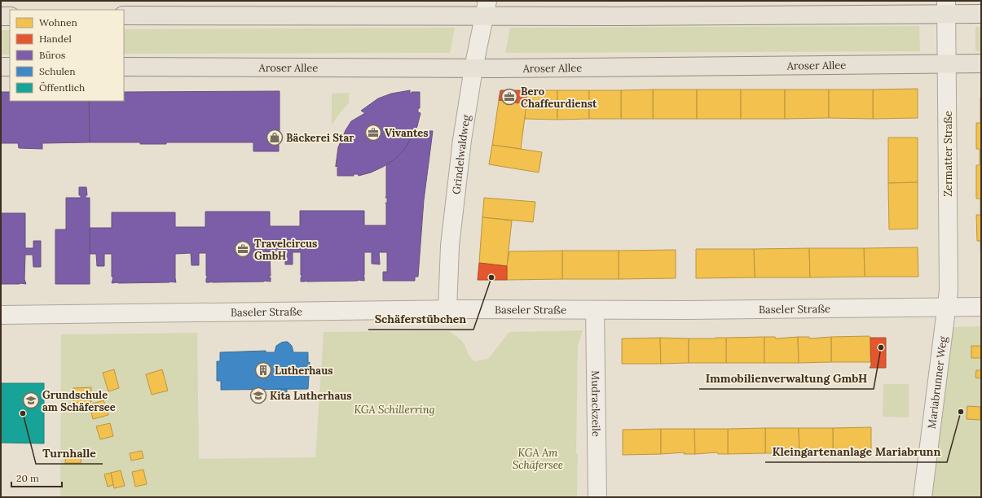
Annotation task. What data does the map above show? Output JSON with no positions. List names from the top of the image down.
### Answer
{
  "streets": {
    "main road": ["Aroser Allee"],
    "street": [
      "Zermatter Straße",
      "Grindelwaldweg",
      "Baseler Straße",
      "Mariabrunner Weg",
      "Mudrackzeile"
    ]
  },
  "crossings": [
    ["Aroser Allee", "Zermatter Straße"],
    ["Aroser Allee", "Grindelwaldweg"],
    ["Zermatter Straße", "Baseler Straße"],
    ["Zermatter Straße", "Mariabrunner Weg"],
    ["Grindelwaldweg", "Baseler Straße"],
    ["Baseler Straße", "Mariabrunner Weg"],
    ["Baseler Straße", "Mudrackzeile"]
  ],
  "parks": ["KGA Schillerring", "KGA Am Schäfersee"],
  "places": {
    "office": ["Bero Chaffeurdienst", "Vivantes", "Travelcircus GmbH"],
    "shop": ["Bäckerei Star"],
    "other": [
      "Schäferstübchen",
      "Immobilienverwaltung GmbH",
      "Kleingartenanlage Mariabrunn",
      "Turnhalle"
    ],
    "building": ["Lutherhaus"],
    "school or university": ["Kita Lutherhaus", "Grundschule am Schäfersee"]
  },
  "legend": [
    "Wohnen",
    "Handel",
    "Büros",
    "Schulen",
    "Öffentlich"
  ],
  "scale_bar": "20 m"
}
